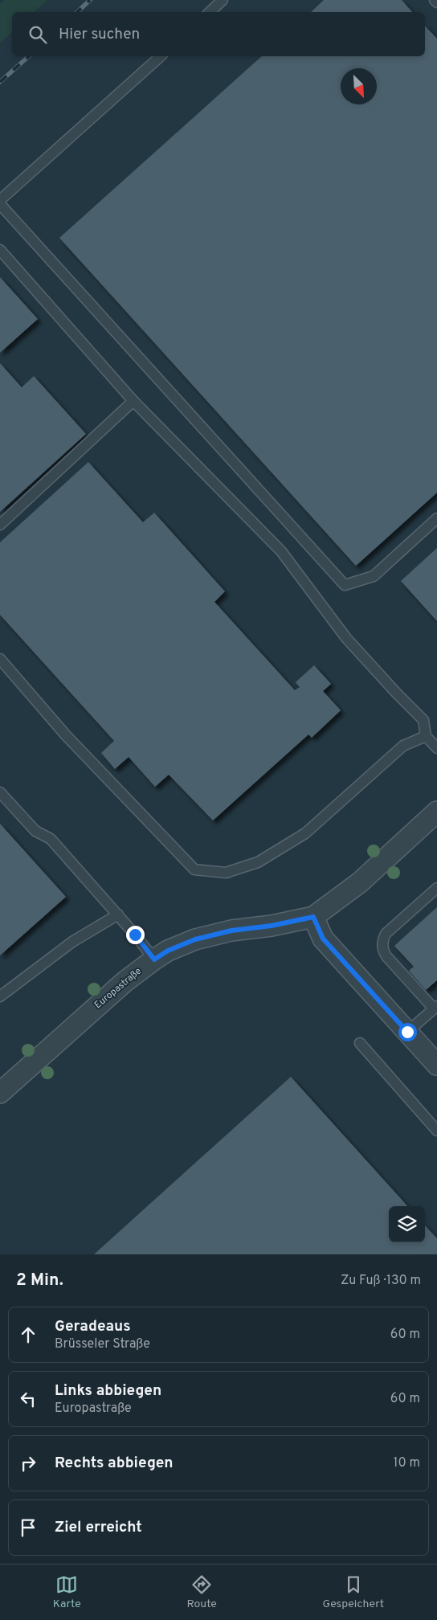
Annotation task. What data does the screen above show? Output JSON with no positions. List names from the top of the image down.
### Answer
{
  "streets": {
    "street": ["Europastraße"]
  },
  "north": "bottom right",
  "page": {
    "search": "Hier suchen",
    "heading": ["2 Min.", "Zu Fuß · 130 m"],
    "list": [
      ["Geradeaus", "Brüsseler Straße", "60 m"],
      ["Links abbiegen", "Europastraße", "60 m"],
      ["Rechts abbiegen", "10 m"],
      "Ziel erreicht"
    ],
    "nav": ["Karte", "Route", "Gespeichert"]
  }
}
